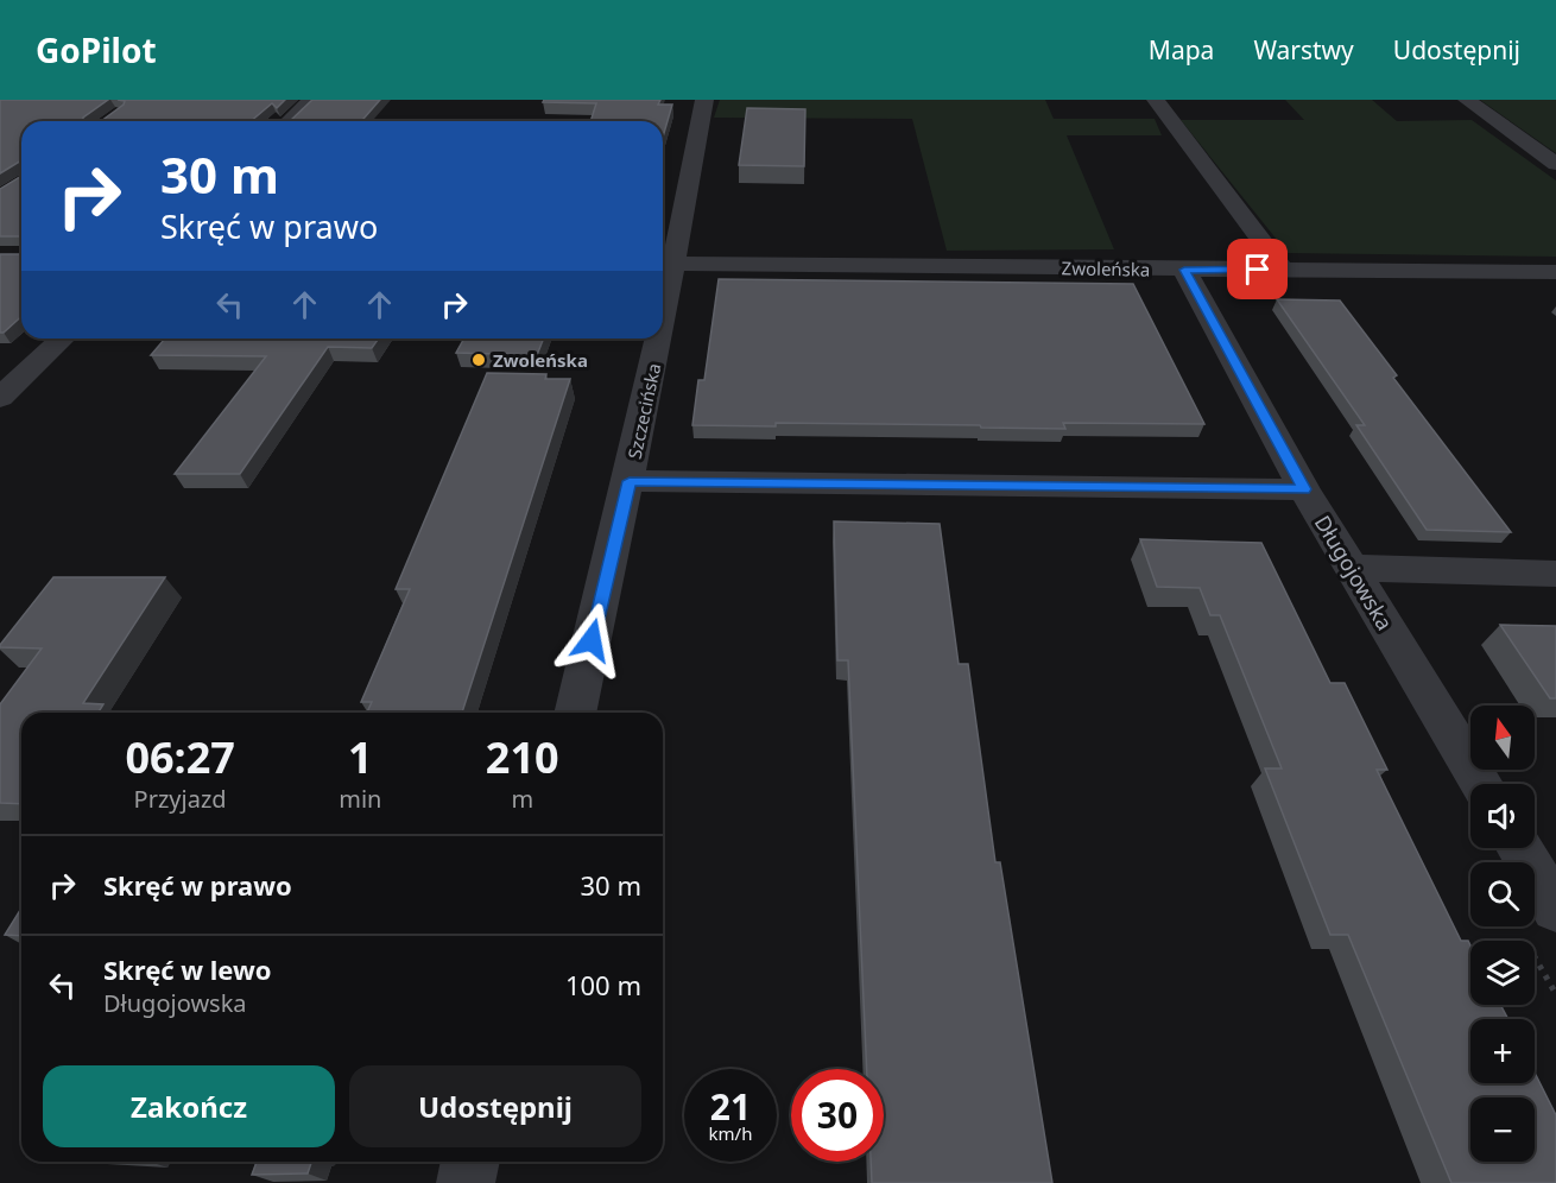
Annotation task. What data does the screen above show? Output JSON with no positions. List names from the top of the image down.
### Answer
{
  "streets": {
    "street": ["Zwoleńska", "Szczecińska", "Długojowska"]
  },
  "crossings": [
    ["Zwoleńska", "Szczecińska"],
    ["Zwoleńska", "Długojowska"]
  ],
  "places": ["Zwoleńska"],
  "north": "top",
  "page": {
    "header": "GoPilot",
    "nav": ["Mapa", "Warstwy", "Udostępnij"],
    "turn": ["30 m", "Skręć w prawo"],
    "map_buttons": ["+", "−"],
    "eta": [
      "06:27",
      "Przyjazd",
      "1",
      "min",
      "210",
      "m"
    ],
    "list": [
      {
        "name": "Skręć w prawo",
        "value": "30 m"
      },
      {
        "name": "Skręć w lewo",
        "note": "Długojowska",
        "value": "100 m"
      }
    ],
    "buttons": ["Zakończ", "Udostępnij"],
    "speed": "21 km/h",
    "limit": "30"
  }
}
